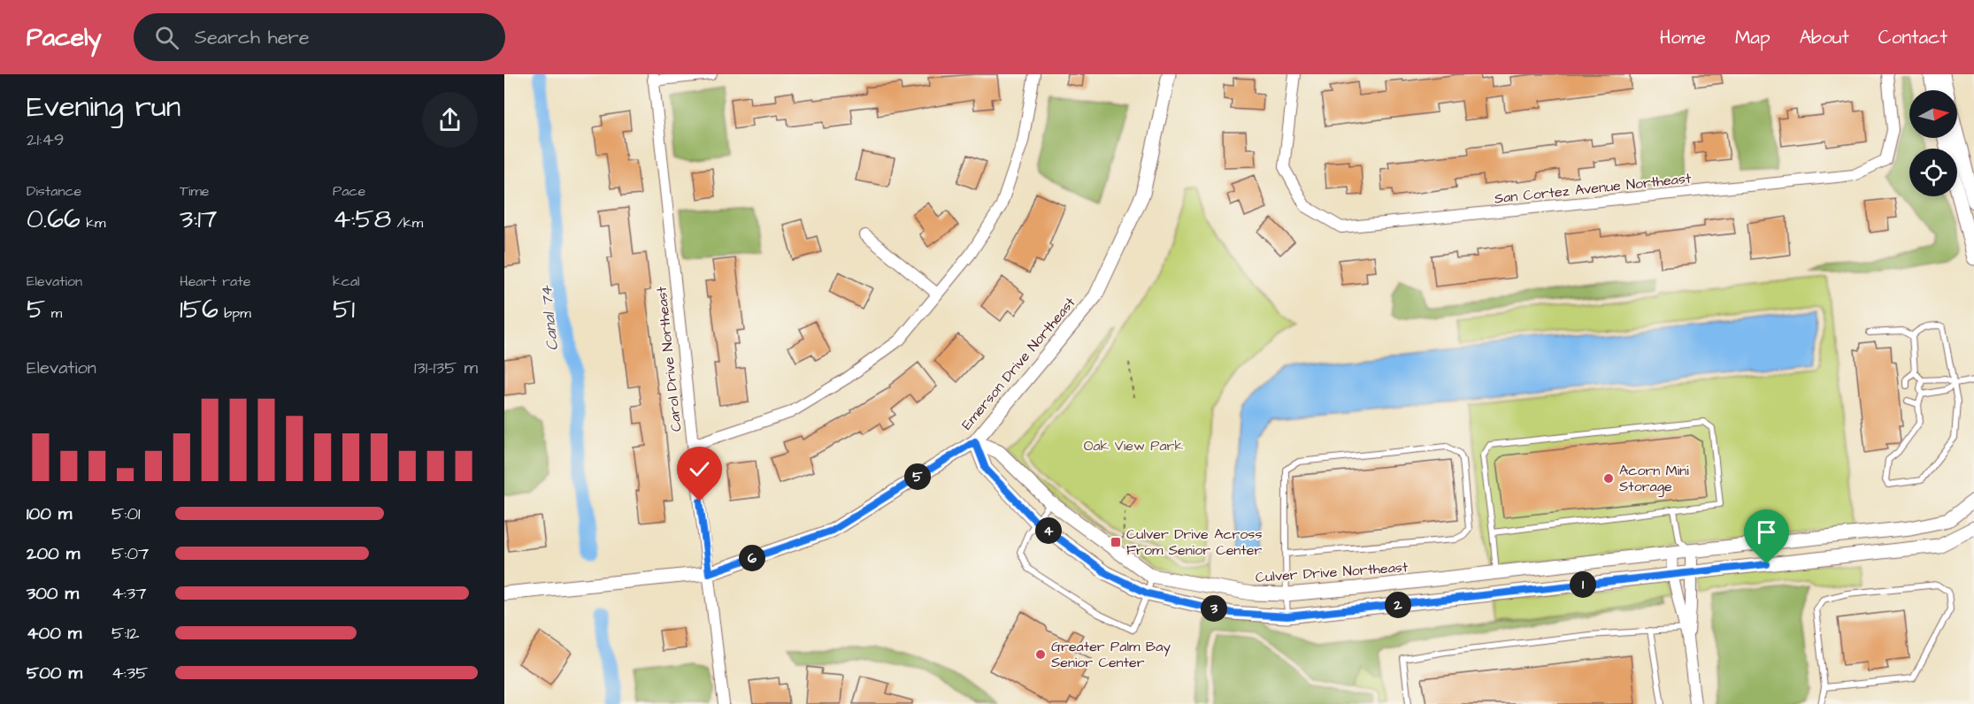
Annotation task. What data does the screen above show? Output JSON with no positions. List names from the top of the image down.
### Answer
{
  "streets": {
    "street": [
      "San Cortez Avenue Northeast",
      "Carol Drive Northeast",
      "Emerson Drive Northeast",
      "Culver Drive Northeast"
    ]
  },
  "crossings": [
    ["Carol Drive Northeast", "Emerson Drive Northeast"],
    ["Emerson Drive Northeast", "Culver Drive Northeast"]
  ],
  "water": ["Canal 74"],
  "parks": ["Oak View Park"],
  "places": {
    "other": ["Acorn Mini Storage", "Greater Palm Bay Senior Center"],
    "transit": ["Culver Drive Across From Senior Center"]
  },
  "north": "right",
  "page": {
    "header": "Pacely",
    "search": "Search here",
    "nav": [
      "Home",
      "Map",
      "About",
      "Contact"
    ],
    "heading": ["Evening run", "21:49"],
    "stats": [
      ["Distance", "0.66 km"],
      ["Time", "3:17"],
      ["Pace", "4:58 /km"],
      ["Elevation", "5 m"],
      ["Heart rate", "156 bpm"],
      ["kcal", "51"]
    ],
    "chart": ["Elevation", "131–135 m"],
    "pins": [
      "5",
      "4",
      "6",
      "1",
      "2",
      "3"
    ],
    "list": [
      {
        "name": "100 m",
        "note": "5:01"
      },
      {
        "name": "200 m",
        "note": "5:07"
      },
      {
        "name": "300 m",
        "note": "4:37"
      },
      {
        "name": "400 m",
        "note": "5:12"
      },
      {
        "name": "500 m",
        "note": "4:35"
      }
    ]
  }
}
